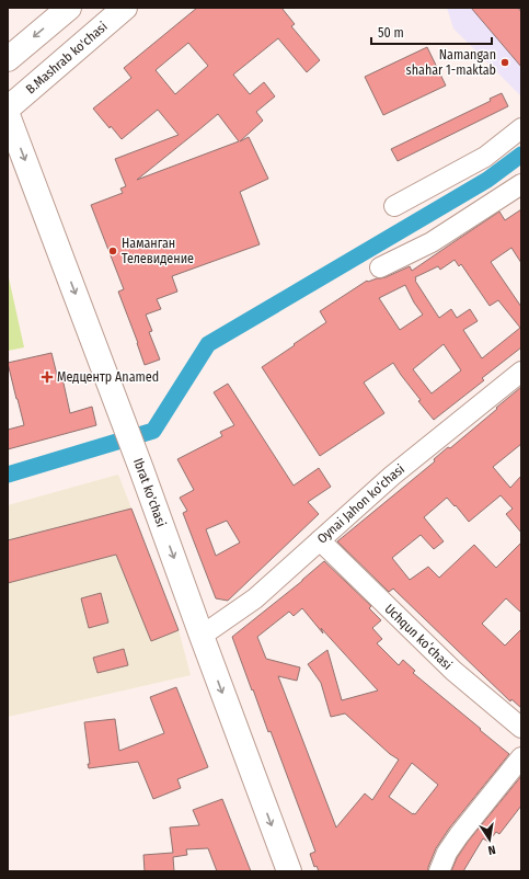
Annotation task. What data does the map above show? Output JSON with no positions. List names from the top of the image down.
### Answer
{
  "streets": {
    "main road": ["B.Mashrab ko'chasi", "Ibrat ko'chasi"],
    "street": ["Oynai Jahon ko‘chasi", "Uchqun koʻchasi"]
  },
  "crossings": [
    ["Ibrat ko'chasi", "Oynai Jahon ko‘chasi"],
    ["Oynai Jahon ko‘chasi", "Uchqun koʻchasi"]
  ],
  "one_way": ["Ibrat ko'chasi"],
  "places": {
    "other": ["Namangan shahar 1-maktab", "Наманган Телевидение"],
    "health": ["Медцентр Anamed"]
  },
  "scale_bar": "50 m",
  "north": "bottom"
}
